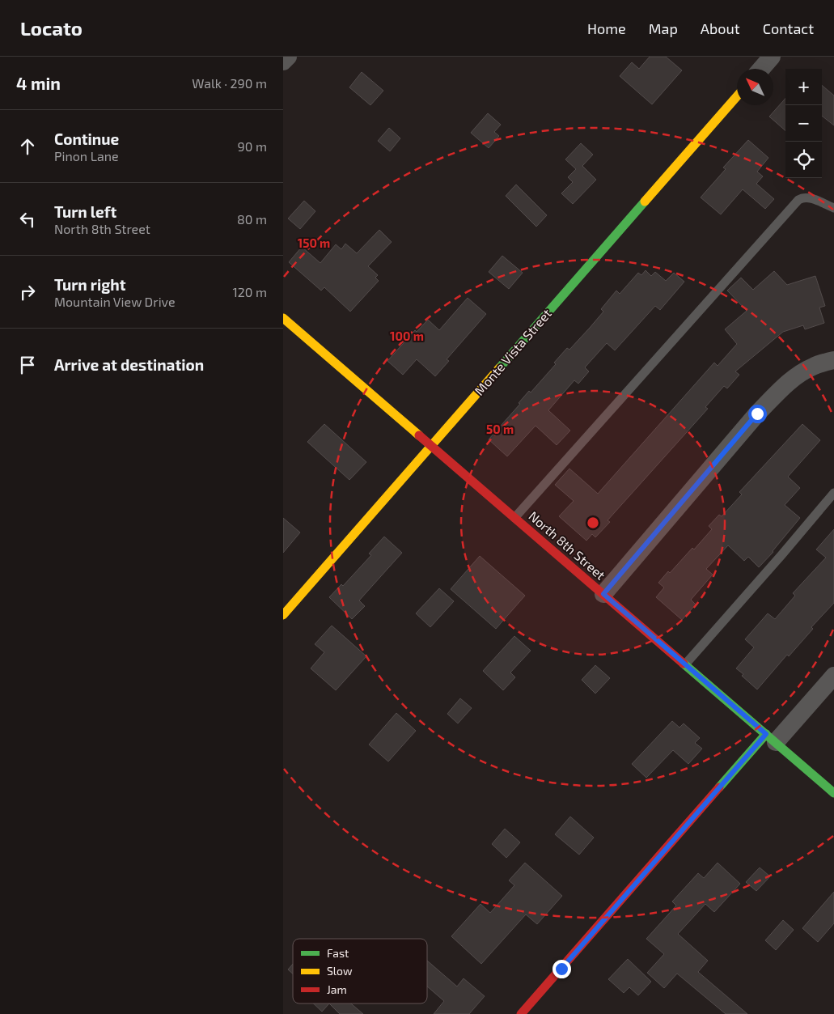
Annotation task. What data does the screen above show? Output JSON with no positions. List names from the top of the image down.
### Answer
{
  "streets": {
    "street": ["Monte Vista Street", "North 8th Street"]
  },
  "crossings": [
    ["Monte Vista Street", "North 8th Street"]
  ],
  "legend": ["Fast", "Slow", "Jam"],
  "north": "top left",
  "page": {
    "header": "Locato",
    "nav": [
      "Home",
      "Map",
      "About",
      "Contact"
    ],
    "heading": ["4 min", "Walk · 290 m"],
    "map_buttons": ["+", "−"],
    "list": [
      ["Continue", "Pinon Lane", "90 m"],
      ["Turn left", "North 8th Street", "80 m"],
      ["Turn right", "Mountain View Drive", "120 m"],
      "Arrive at destination"
    ]
  },
  "rings": ["150 m", "100 m", "50 m"]
}
